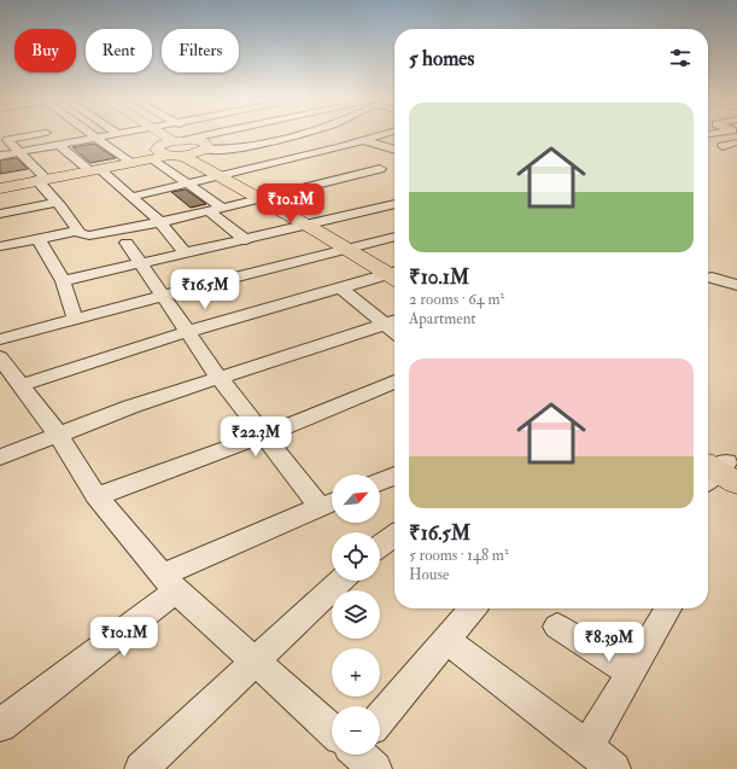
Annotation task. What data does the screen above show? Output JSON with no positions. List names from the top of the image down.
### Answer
{
  "north": "top right",
  "page": {
    "chip": ["Buy", "Rent", "Filters"],
    "heading": "5 homes",
    "list": [
      {
        "name": "₹10.1M",
        "note": "2 rooms · 64 m² · Apartment"
      },
      {
        "name": "₹16.5M",
        "note": "5 rooms · 148 m² · House"
      }
    ],
    "price": [
      "₹10.1M",
      "₹16.5M",
      "₹22.3M",
      "₹10.1M",
      "₹8.39M"
    ],
    "map_buttons": ["+", "−"]
  }
}
